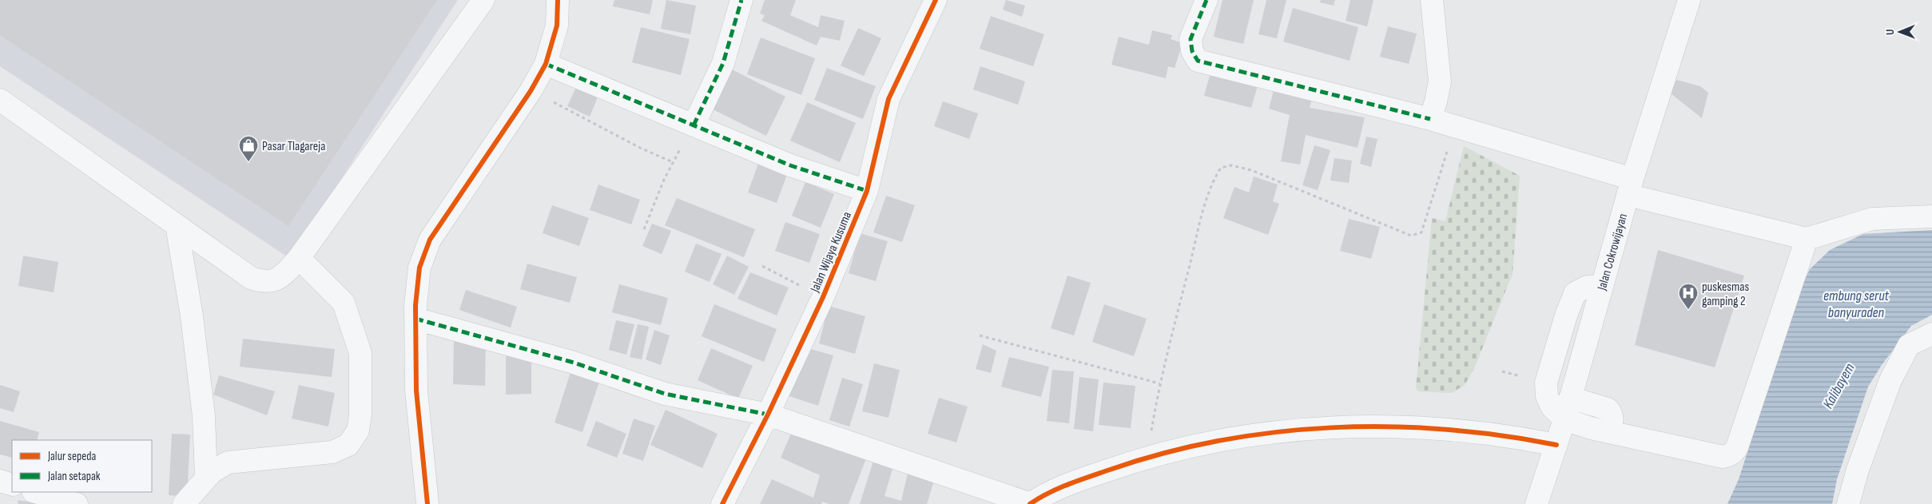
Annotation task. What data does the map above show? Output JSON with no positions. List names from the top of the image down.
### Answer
{
  "streets": {
    "street": ["Jalan Wijaya Kusuma", "Jalan Cokrowijayan"]
  },
  "water": ["embung serut banyuraden", "Kalibayem"],
  "places": {
    "shop": ["Pasar Tlagareja"],
    "hospital": ["puskesmas gamping 2"]
  },
  "legend": ["Jalur sepeda", "Jalan setapak"],
  "north": "left"
}
